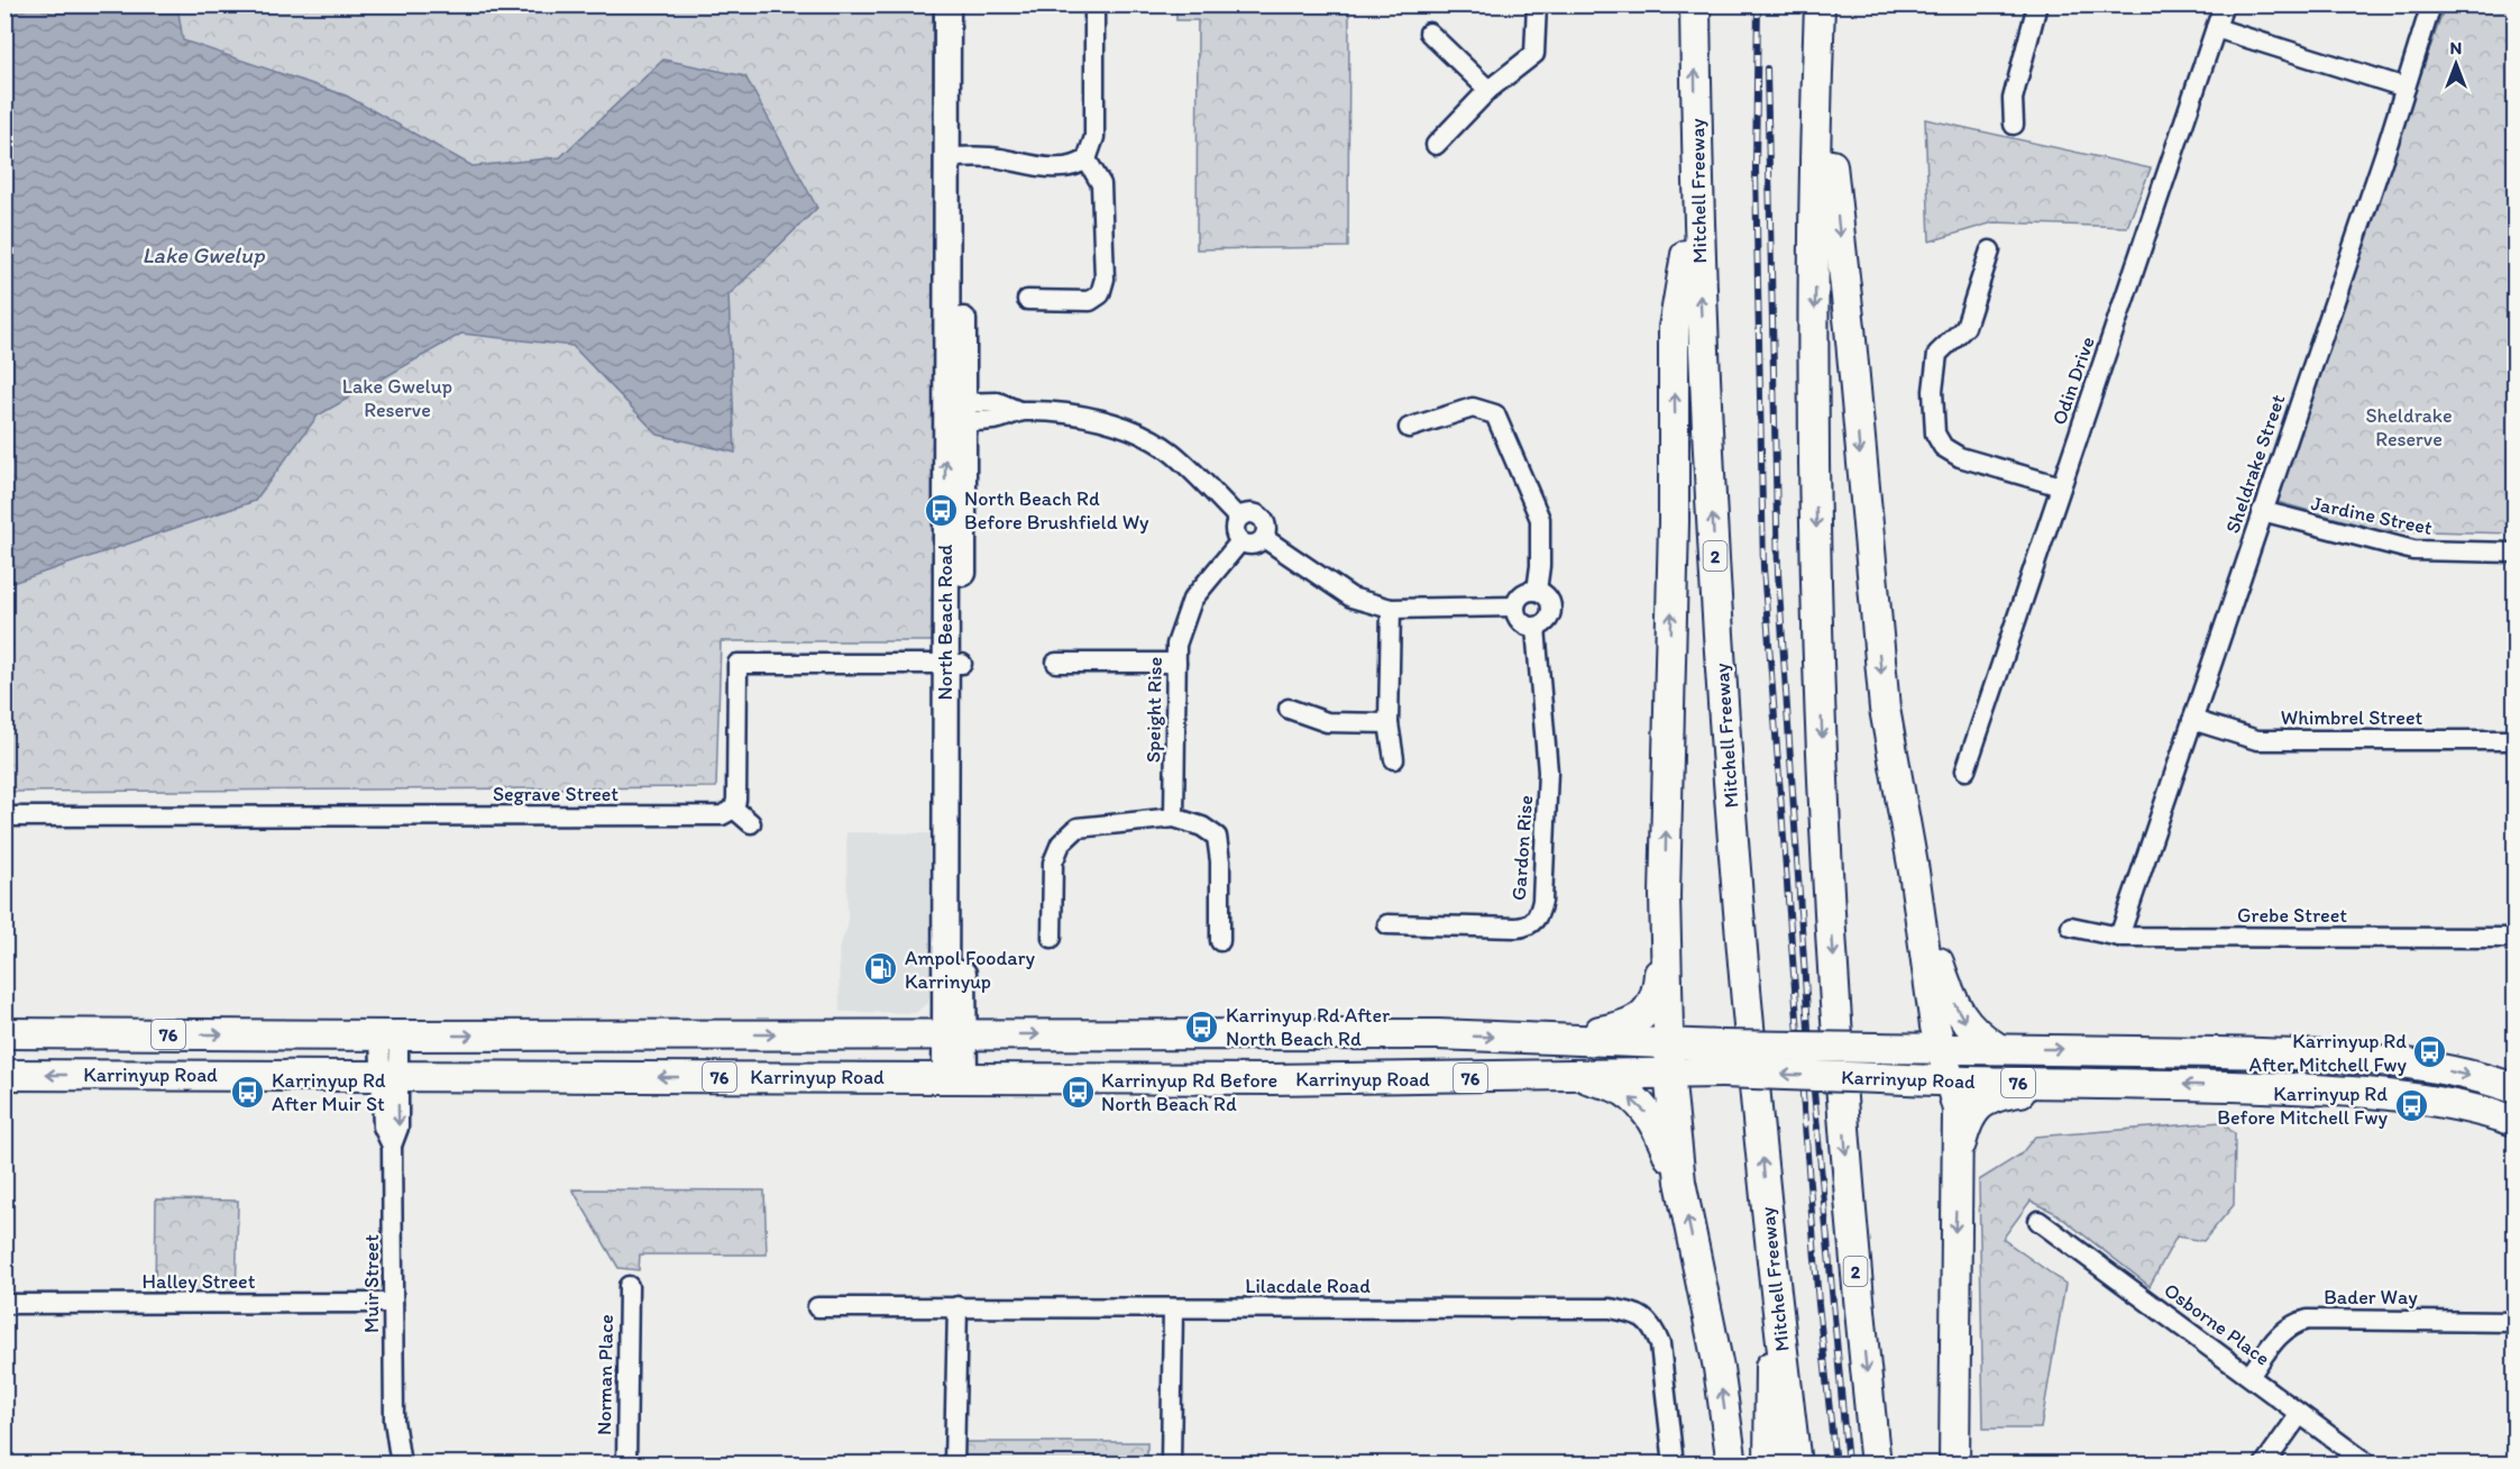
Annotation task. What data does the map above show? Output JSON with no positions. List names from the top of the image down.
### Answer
{
  "streets": {
    "highway": [
      "Mitchell Freeway",
      "2",
      "76",
      "Karrinyup Road"
    ],
    "main road": ["North Beach Road"],
    "street": [
      "Odin Drive",
      "Sheldrake Street",
      "Jardine Street",
      "Speight Rise",
      "Whimbrel Street",
      "Segrave Street",
      "Gardon Rise",
      "Grebe Street",
      "Halley Street",
      "Muir Street",
      "Lilacdale Road",
      "Bader Way",
      "Osborne Place",
      "Norman Place"
    ]
  },
  "crossings": [
    ["Sheldrake Street", "Jardine Street"],
    ["Sheldrake Street", "Whimbrel Street"],
    ["Sheldrake Street", "Grebe Street"],
    ["North Beach Road", "Karrinyup Road"],
    ["Karrinyup Road", "Muir Street"],
    ["Halley Street", "Muir Street"],
    ["Bader Way", "Osborne Place"]
  ],
  "water": ["Lake Gwelup"],
  "parks": ["Lake Gwelup Reserve", "Sheldrake Reserve"],
  "places": {
    "bus stop": [
      "North Beach Rd Before Brushfield Wy",
      "Karrinyup Rd After North Beach Rd",
      "Karrinyup Rd After Mitchell Fwy",
      "Karrinyup Rd After Muir St",
      "Karrinyup Rd Before North Beach Rd",
      "Karrinyup Rd Before Mitchell Fwy"
    ],
    "fuel station": ["Ampol Foodary Karrinyup"]
  },
  "north": "top"
}
